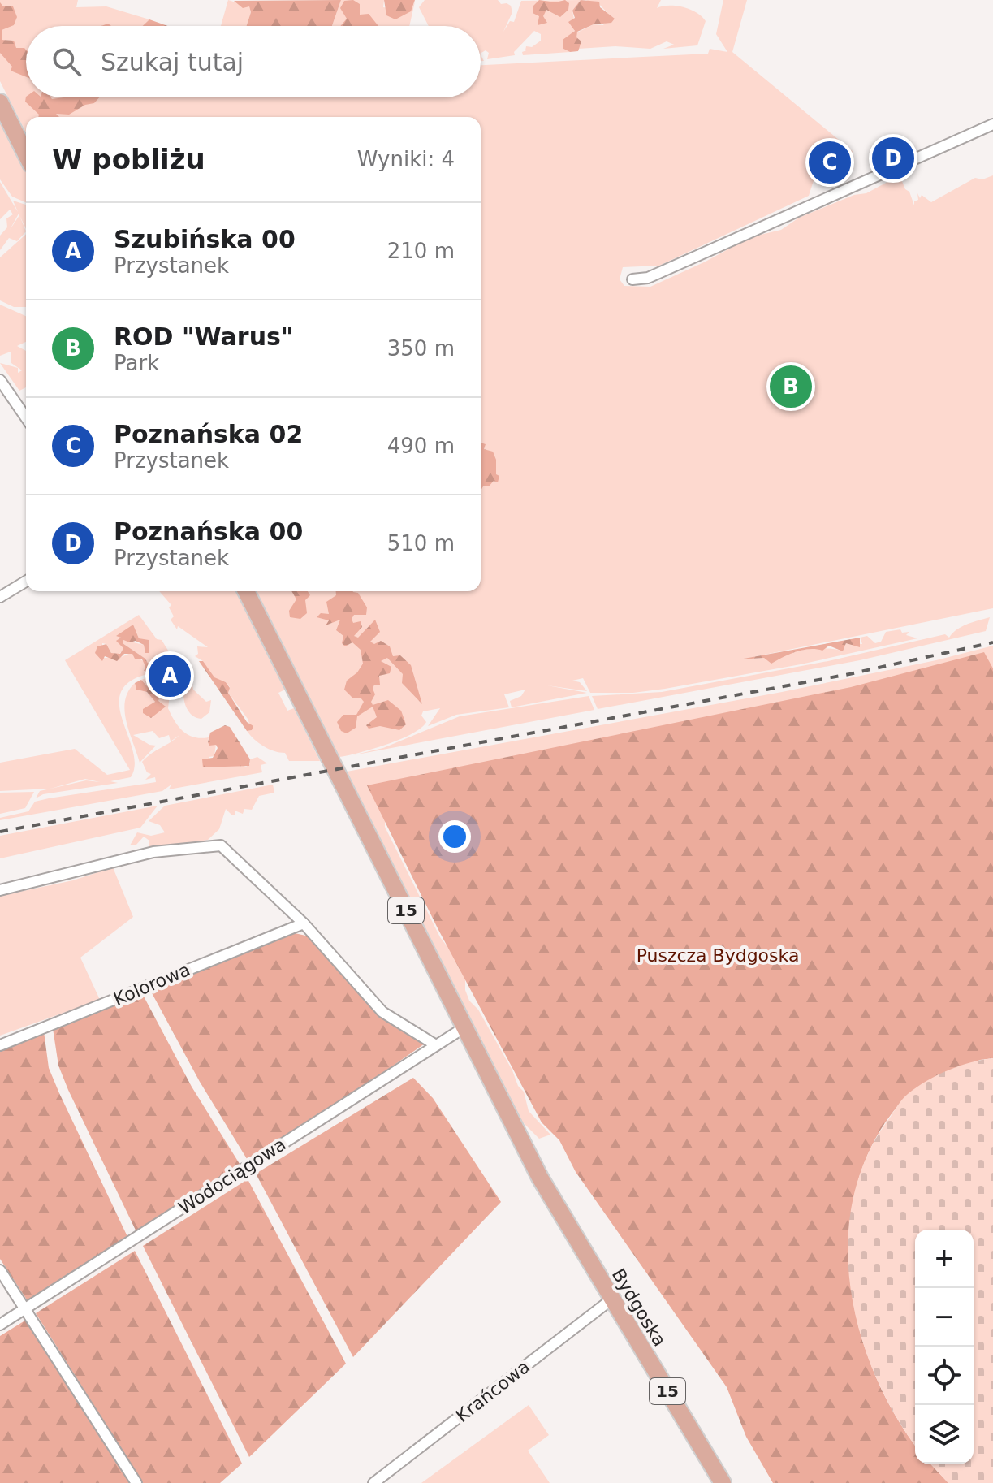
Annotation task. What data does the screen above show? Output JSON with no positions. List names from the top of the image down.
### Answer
{
  "streets": {
    "main road": ["15", "Bydgoska"],
    "street": ["Kolorowa", "Wodociągowa", "Krańcowa"]
  },
  "crossings": [
    ["15", "Wodociągowa"],
    ["15", "Bydgoska"],
    ["Wodociągowa", "Bydgoska"],
    ["Bydgoska", "Krańcowa"]
  ],
  "parks": ["Puszcza Bydgoska"],
  "page": {
    "search": "Szukaj tutaj",
    "heading": ["W pobliżu", "Wyniki: 4"],
    "pins": [
      "D",
      "C",
      "B",
      "A"
    ],
    "list": [
      {
        "mark": "A",
        "name": "Szubińska 00",
        "note": "Przystanek",
        "value": "210 m"
      },
      {
        "mark": "B",
        "name": "ROD \"Warus\"",
        "note": "Park",
        "value": "350 m"
      },
      {
        "mark": "C",
        "name": "Poznańska 02",
        "note": "Przystanek",
        "value": "490 m"
      },
      {
        "mark": "D",
        "name": "Poznańska 00",
        "note": "Przystanek",
        "value": "510 m"
      }
    ],
    "map_buttons": ["+", "−"]
  }
}
